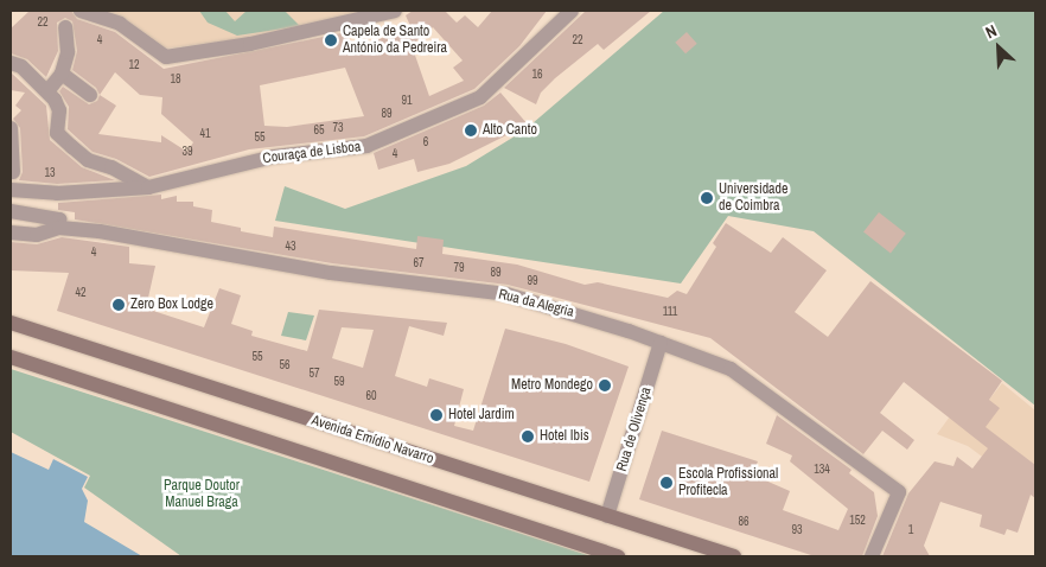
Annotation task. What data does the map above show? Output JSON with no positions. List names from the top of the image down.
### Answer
{
  "streets": {
    "main road": ["Avenida Emídio Navarro"],
    "street": ["Couraça de Lisboa", "Rua da Alegria", "Rua de Olivença"]
  },
  "crossings": [
    ["Rua da Alegria", "Rua de Olivença"],
    ["Rua de Olivença", "Avenida Emídio Navarro"]
  ],
  "parks": ["Parque Doutor Manuel Braga"],
  "places": [
    "Capela de Santo António da Pedreira",
    "Alto Canto",
    "Universidade de Coimbra",
    "Zero Box Lodge",
    "Metro Mondego",
    "Hotel Jardim",
    "Hotel Ibis",
    "Escola Profissional Profitecla"
  ],
  "house_numbers": [
    "22",
    "4",
    "22",
    "12",
    "16",
    "18",
    "91",
    "89",
    "73",
    "65",
    "41",
    "55",
    "6",
    "39",
    "4",
    "13",
    "43",
    "4",
    "67",
    "79",
    "89",
    "99",
    "42",
    "111",
    "55",
    "56",
    "57",
    "59",
    "60",
    "134",
    "152",
    "86",
    "93",
    "1"
  ],
  "north": "top left"
}
